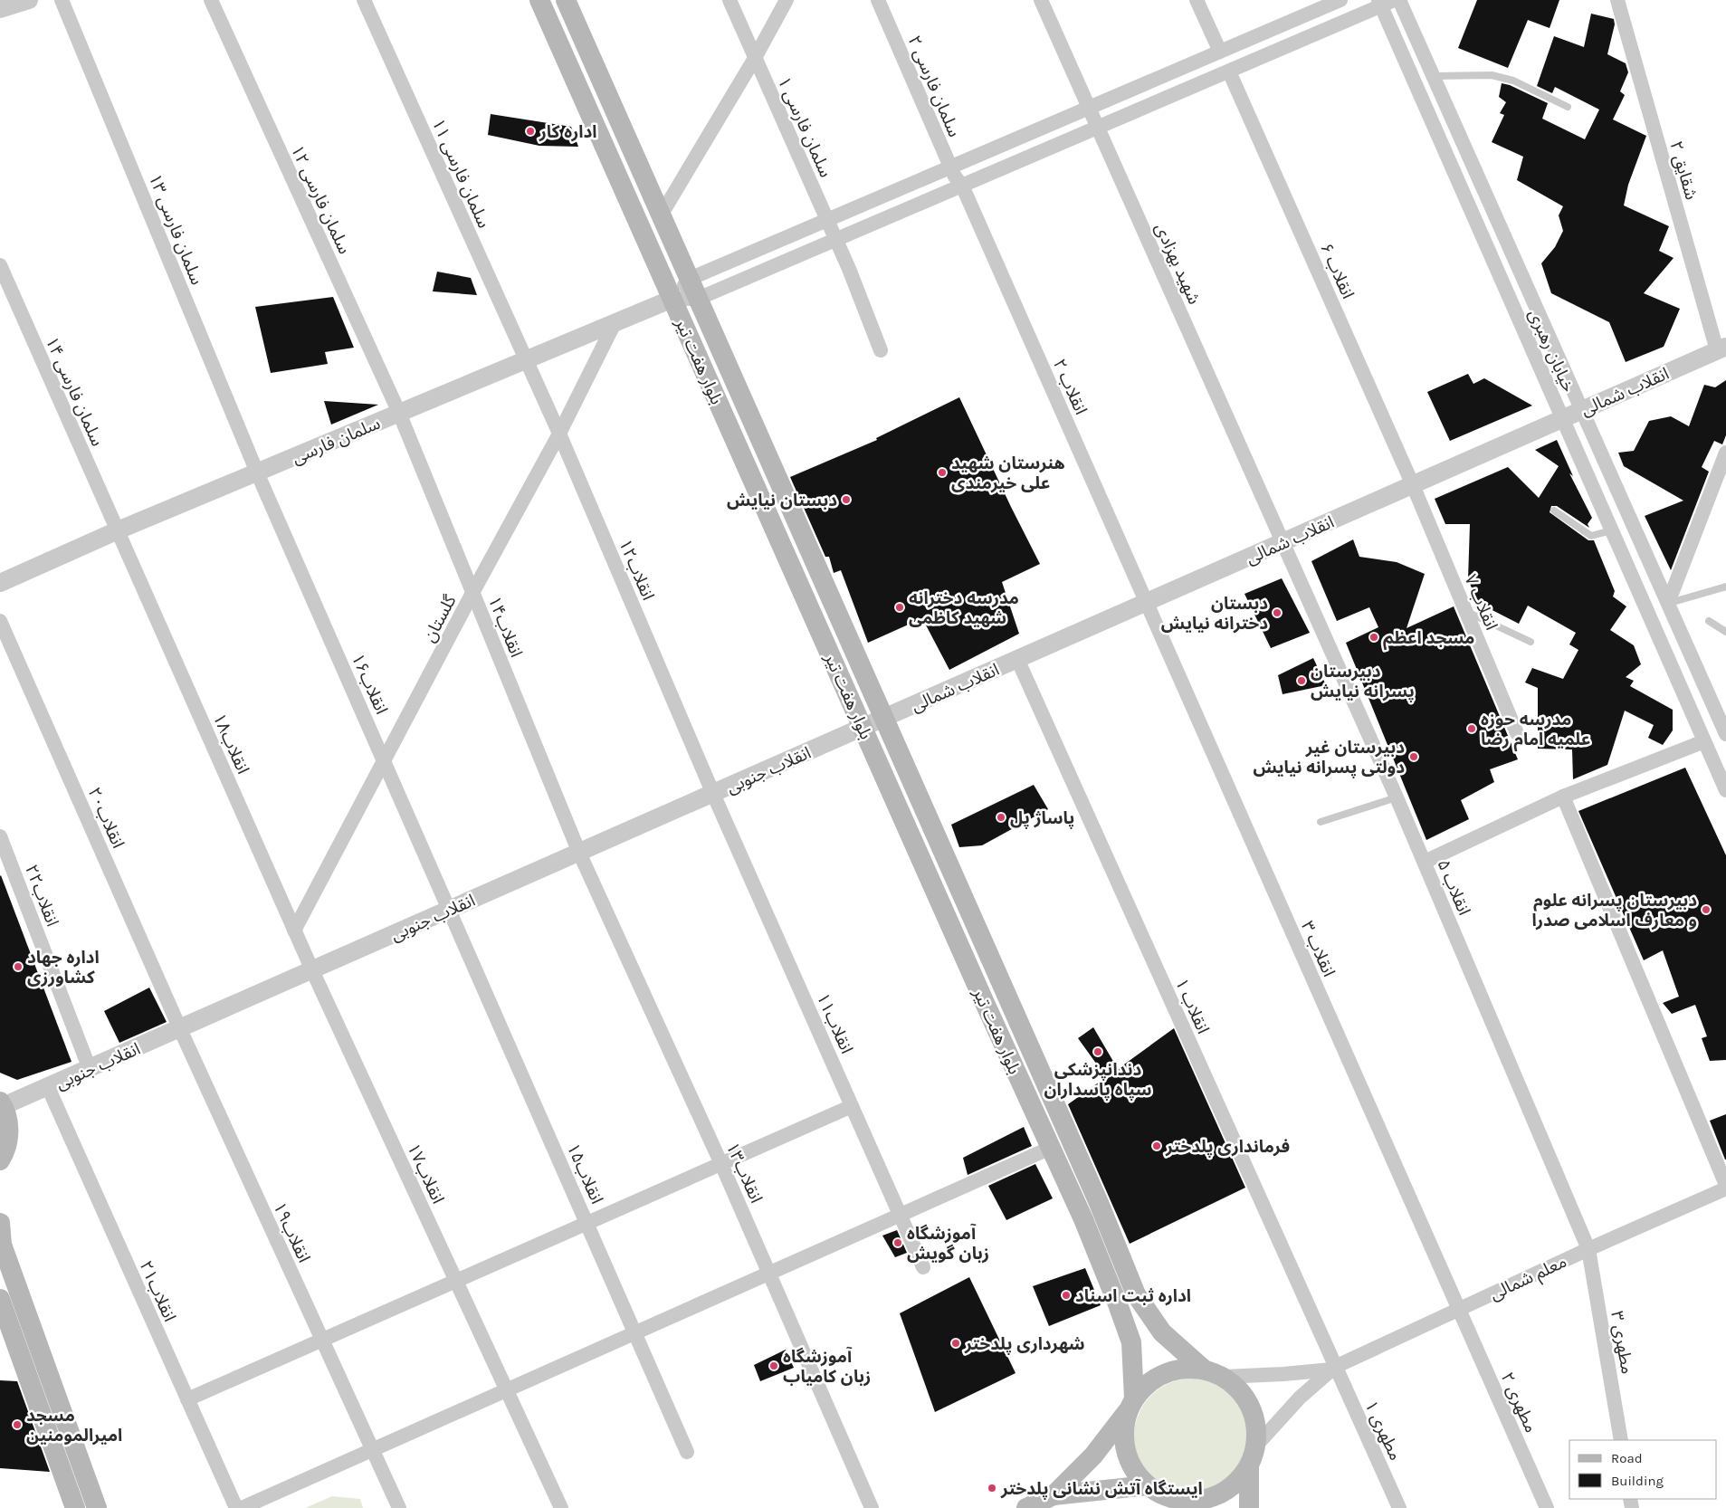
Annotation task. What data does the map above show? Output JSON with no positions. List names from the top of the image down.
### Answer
{
  "streets": {
    "main road": ["بلوار هفت تیر"],
    "street": [
      "سلمان فارسی ۲",
      "سلمان فارسی ۱",
      "شقایق ۲",
      "سلمان فارسی ۱۱",
      "سلمان فارسی ۱۲",
      "سلمان فارسی ۱۳",
      "شهید بهزادی",
      "انقلاب ۶",
      "خیابان رهبری",
      "انقلاب ۲",
      "سلمان فارسی ۱۴",
      "انقلاب شمالی",
      "سلمان فارسی",
      "انقلاب۱۲",
      "انقلاب ۷",
      "گلستان",
      "انقلاب۱۴",
      "انقلاب۱۶",
      "انقلاب۱۸",
      "انقلاب جنوبی",
      "انقلاب۲۰",
      "انقلاب ۵",
      "انقلاب۲۲",
      "انقلاب ۳",
      "انقلاب ۱",
      "انقلاب۱۱",
      "انقلاب۱۳",
      "انقلاب۱۷",
      "انقلاب۱۵",
      "انقلاب۱۹",
      "معلم شمالی",
      "انقلاب۲۱",
      "مطهری ۳",
      "مطهری ۲",
      "مطهری ۱"
    ]
  },
  "crossings": [
    ["سلمان فارسی ۲", "انقلاب ۲"],
    ["شقایق ۲", "انقلاب شمالی"],
    ["سلمان فارسی ۱۱", "سلمان فارسی"],
    ["سلمان فارسی ۱۱", "انقلاب۱۲"],
    ["سلمان فارسی ۱۲", "سلمان فارسی"],
    ["سلمان فارسی ۱۲", "انقلاب۱۴"],
    ["سلمان فارسی ۱۳", "سلمان فارسی"],
    ["سلمان فارسی ۱۳", "انقلاب۱۶"],
    ["شهید بهزادی", "انقلاب شمالی"],
    ["شهید بهزادی", "انقلاب ۵"],
    ["انقلاب ۶", "انقلاب شمالی"],
    ["انقلاب ۶", "انقلاب ۷"],
    ["خیابان رهبری", "انقلاب شمالی"],
    ["بلوار هفت تیر", "انقلاب شمالی"],
    ["بلوار هفت تیر", "سلمان فارسی"],
    ["بلوار هفت تیر", "انقلاب جنوبی"],
    ["انقلاب ۲", "انقلاب شمالی"],
    ["انقلاب ۲", "انقلاب ۳"],
    ["سلمان فارسی ۱۴", "سلمان فارسی"],
    ["سلمان فارسی ۱۴", "انقلاب۱۸"],
    ["انقلاب شمالی", "انقلاب ۷"],
    ["انقلاب شمالی", "انقلاب جنوبی"],
    ["انقلاب شمالی", "انقلاب ۵"],
    ["انقلاب شمالی", "انقلاب ۳"],
    ["انقلاب شمالی", "انقلاب ۱"],
    ["سلمان فارسی", "انقلاب۱۲"],
    ["سلمان فارسی", "گلستان"],
    ["سلمان فارسی", "انقلاب۱۴"],
    ["سلمان فارسی", "انقلاب۱۶"],
    ["سلمان فارسی", "انقلاب۱۸"],
    ["انقلاب۱۲", "گلستان"],
    ["انقلاب۱۲", "انقلاب جنوبی"],
    ["انقلاب۱۲", "انقلاب۱۱"],
    ["گلستان", "انقلاب۱۴"],
    ["گلستان", "انقلاب۱۶"],
    ["گلستان", "انقلاب۱۸"],
    ["انقلاب۱۴", "انقلاب جنوبی"],
    ["انقلاب۱۴", "انقلاب۱۳"],
    ["انقلاب۱۶", "انقلاب جنوبی"],
    ["انقلاب۱۶", "انقلاب۱۵"],
    ["انقلاب۱۸", "انقلاب جنوبی"],
    ["انقلاب۱۸", "انقلاب۱۷"],
    ["انقلاب جنوبی", "انقلاب۲۰"],
    ["انقلاب جنوبی", "انقلاب۲۲"],
    ["انقلاب جنوبی", "انقلاب۱۱"],
    ["انقلاب جنوبی", "انقلاب۱۳"],
    ["انقلاب جنوبی", "انقلاب۱۷"],
    ["انقلاب جنوبی", "انقلاب۱۵"],
    ["انقلاب جنوبی", "انقلاب۱۹"],
    ["انقلاب جنوبی", "انقلاب۲۱"],
    ["انقلاب۲۰", "انقلاب۱۹"],
    ["انقلاب ۵", "معلم شمالی"],
    ["انقلاب ۵", "مطهری ۳"],
    ["انقلاب ۳", "معلم شمالی"],
    ["انقلاب ۳", "مطهری ۲"],
    ["انقلاب ۱", "معلم شمالی"],
    ["انقلاب ۱", "مطهری ۱"],
    ["معلم شمالی", "مطهری ۳"],
    ["معلم شمالی", "مطهری ۲"],
    ["معلم شمالی", "مطهری ۱"]
  ],
  "places": [
    "اداره کار",
    "هنرستان شهید علی خیرمندی",
    "دبستان نیایش",
    "مدرسه دخترانه شهید کاظمی",
    "دبستان دخترانه نیایش",
    "مسجد اعظم",
    "دبیرستان پسرانه نیایش",
    "مدرسه حوزه علمیه امام رضا",
    "دبیرستان غیر دولتی پسرانه نیایش",
    "پاساژ پل",
    "دبیرستان پسرانه علوم و معارف اسلامی صدرا",
    "اداره جهاد کشاورزی",
    "دندانپزشکی سپاه پاسداران",
    "فرمانداری پلدختر",
    "آموزشگاه زبان گویش",
    "اداره ثبت اسناد",
    "شهرداری پلدختر",
    "آموزشگاه زبان کامیاب",
    "مسجد امیرالمومنین",
    "ایستگاه آتش نشانی پلدختر"
  ],
  "legend": ["Road", "Building"]
}
